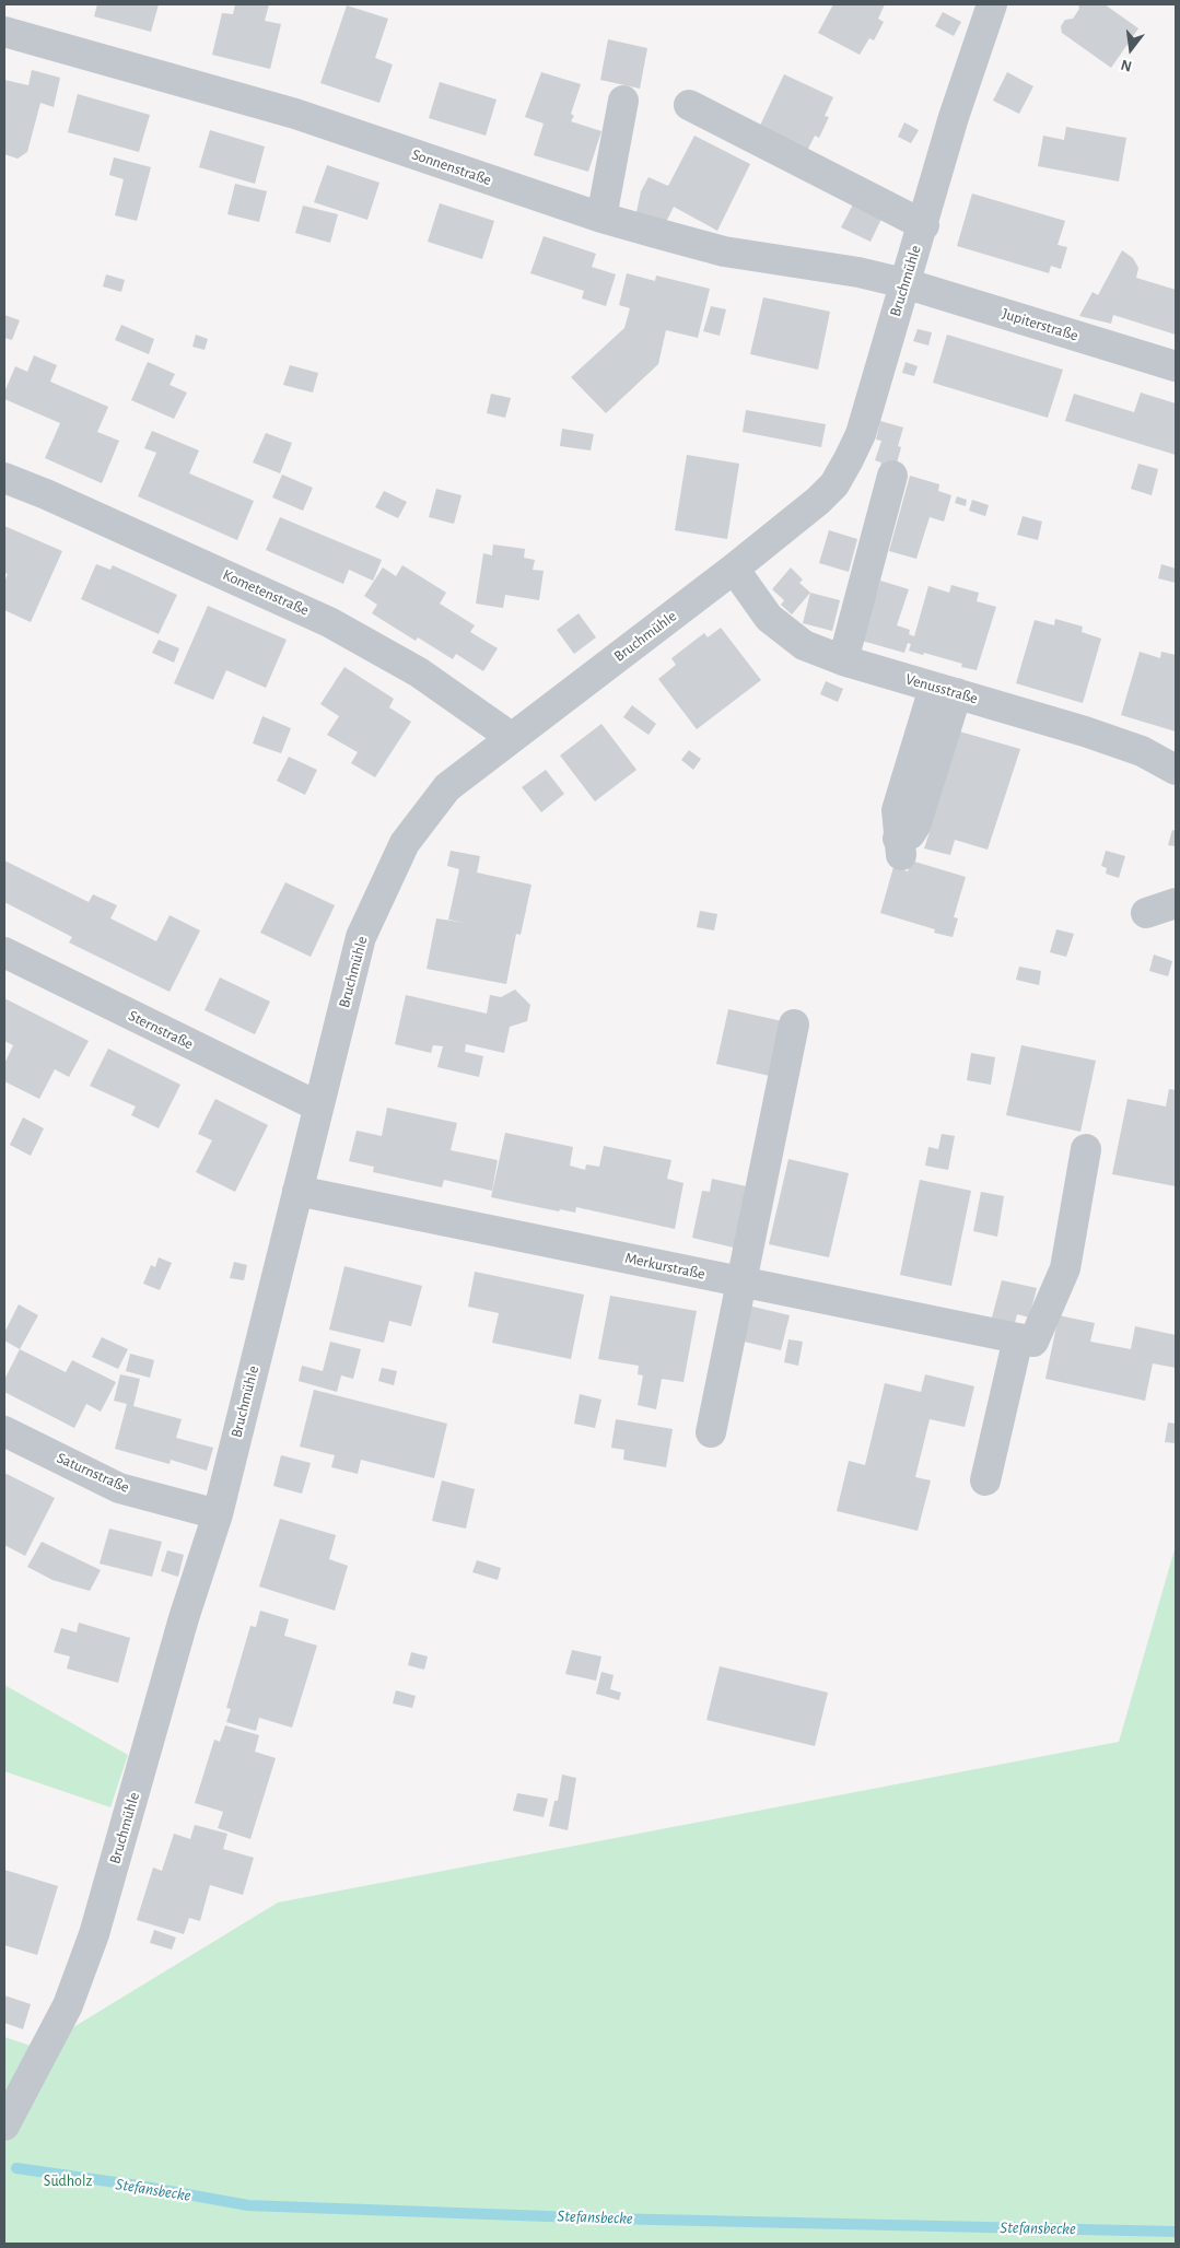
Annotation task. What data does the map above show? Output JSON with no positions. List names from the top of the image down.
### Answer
{
  "streets": {
    "street": [
      "Sonnenstraße",
      "Bruchmühle",
      "Jupiterstraße",
      "Kometenstraße",
      "Venusstraße",
      "Sternstraße",
      "Merkurstraße",
      "Saturnstraße"
    ]
  },
  "crossings": [
    ["Sonnenstraße", "Bruchmühle"],
    ["Sonnenstraße", "Jupiterstraße"],
    ["Bruchmühle", "Jupiterstraße"],
    ["Bruchmühle", "Kometenstraße"],
    ["Bruchmühle", "Venusstraße"],
    ["Bruchmühle", "Sternstraße"],
    ["Bruchmühle", "Merkurstraße"],
    ["Bruchmühle", "Saturnstraße"]
  ],
  "water": ["Stefansbecke"],
  "parks": ["Südholz"],
  "north": "bottom"
}
